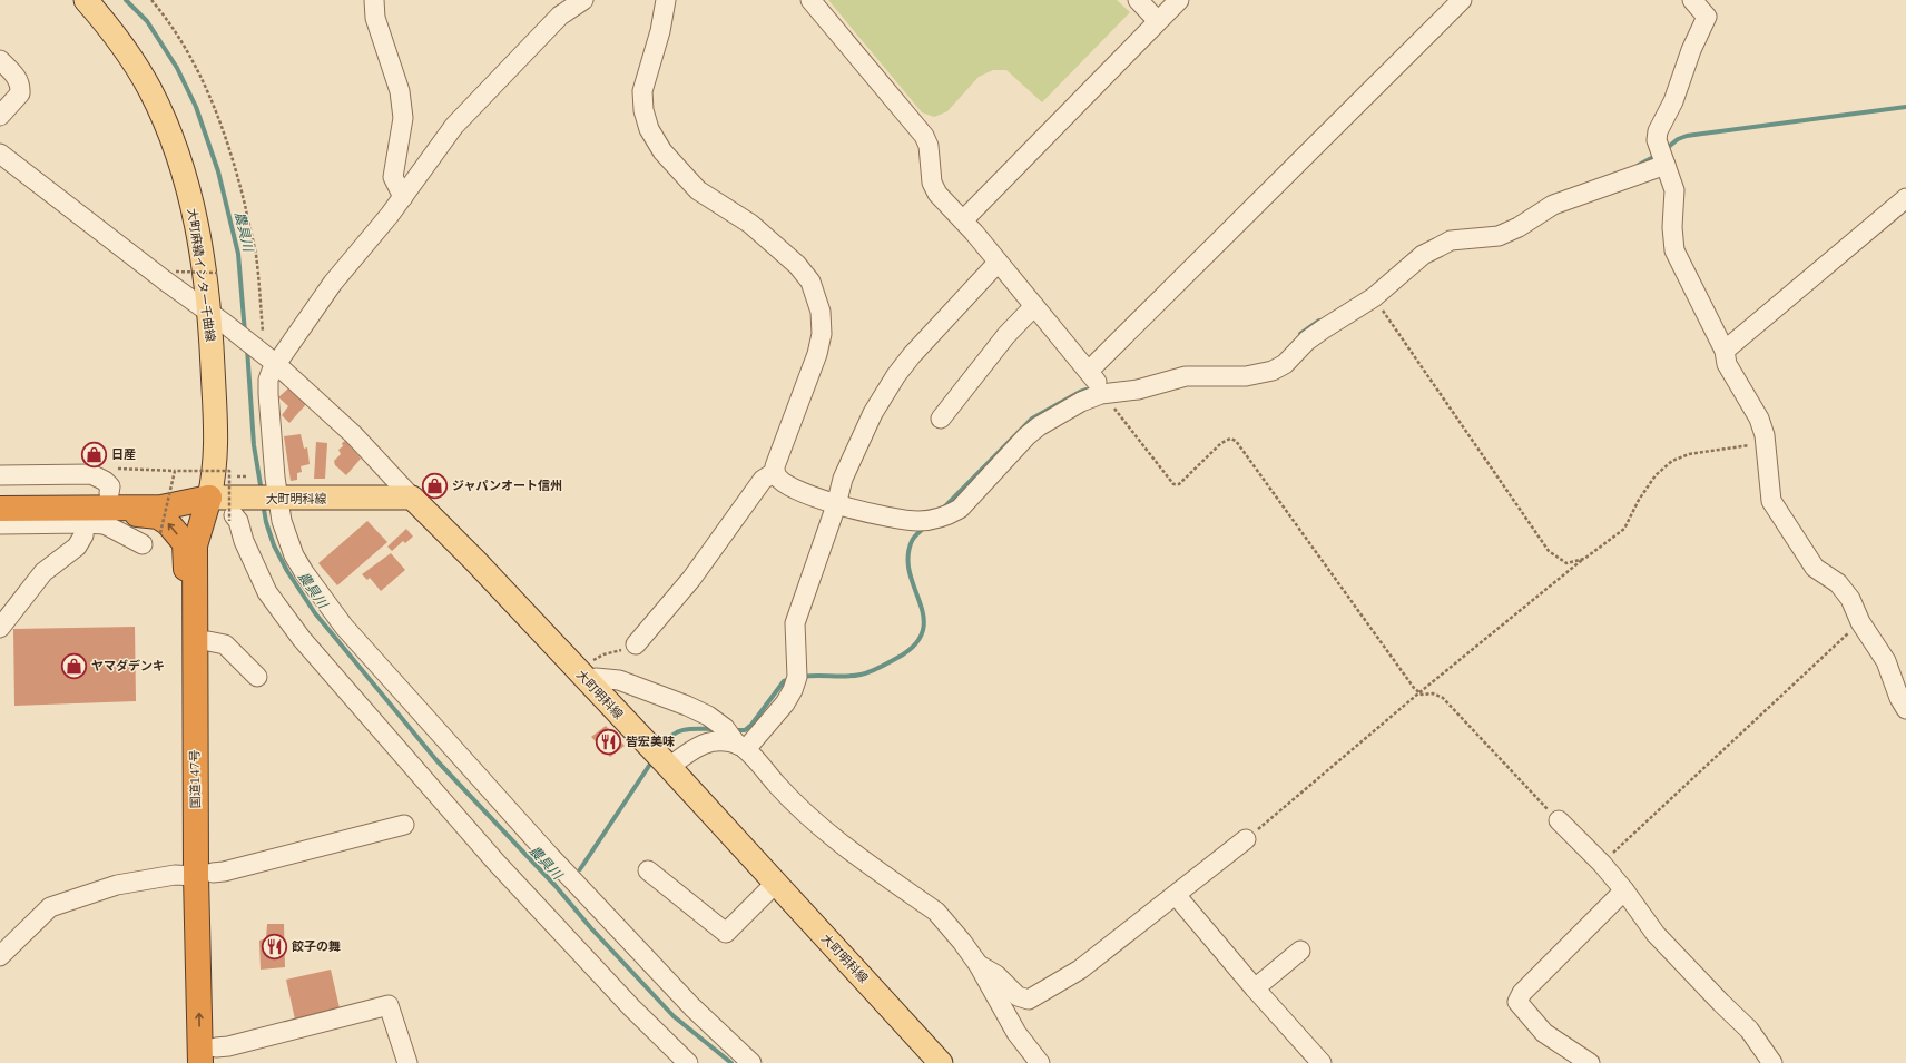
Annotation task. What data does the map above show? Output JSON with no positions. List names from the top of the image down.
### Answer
{
  "streets": {
    "highway": ["国道147号"],
    "main road": ["大町麻績インター千曲線", "大町明科線"]
  },
  "crossings": [
    ["大町麻績インター千曲線", "大町明科線"],
    ["大町麻績インター千曲線", "国道147号"],
    ["大町明科線", "国道147号"]
  ],
  "water": ["農具川"],
  "places": {
    "shop": ["日産", "ジャパンオート信州", "ヤマダデンキ"],
    "restaurant": ["皆宏美味", "餃子の舞"]
  }
}
